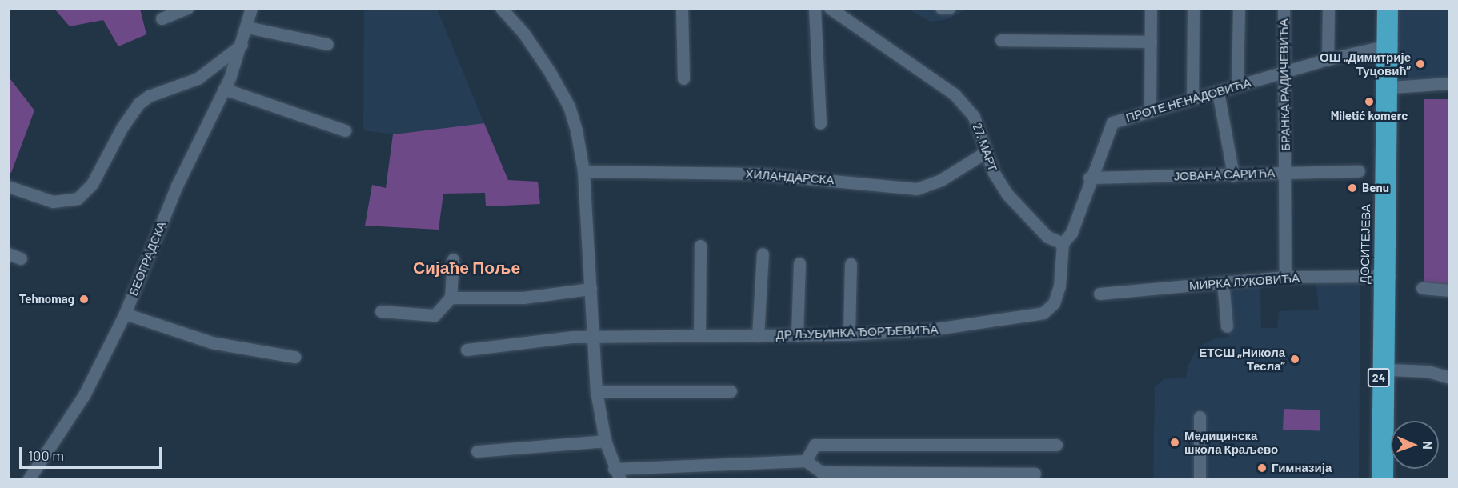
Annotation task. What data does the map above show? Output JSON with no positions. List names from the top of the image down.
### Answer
{
  "streets": {
    "main road": ["ДОСИТЕЈЕВА", "24"],
    "street": [
      "БРАНКА РАДИЧЕВИЋА",
      "ПРОТЕ НЕНАДОВИЋА",
      "27. МАРТ",
      "ЈОВАНА САРИЋА",
      "ХИЛАНДАРСКА",
      "БЕОГРАДСКА",
      "МИРКА ЛУКОВИЋА",
      "ДР ЉУБИНКА ЂОРЂЕВИЋА"
    ]
  },
  "crossings": [
    ["БРАНКА РАДИЧЕВИЋА", "ПРОТЕ НЕНАДОВИЋА"],
    ["БРАНКА РАДИЧЕВИЋА", "ЈОВАНА САРИЋА"],
    ["БРАНКА РАДИЧЕВИЋА", "МИРКА ЛУКОВИЋА"],
    ["ПРОТЕ НЕНАДОВИЋА", "27. МАРТ"],
    ["ПРОТЕ НЕНАДОВИЋА", "ЈОВАНА САРИЋА"],
    ["ПРОТЕ НЕНАДОВИЋА", "ДОСИТЕЈЕВА"],
    ["ПРОТЕ НЕНАДОВИЋА", "ДР ЉУБИНКА ЂОРЂЕВИЋА"],
    ["27. МАРТ", "ХИЛАНДАРСКА"],
    ["27. МАРТ", "ДР ЉУБИНКА ЂОРЂЕВИЋА"],
    ["ДОСИТЕЈЕВА", "МИРКА ЛУКОВИЋА"]
  ],
  "districts": ["Сијаће Поље"],
  "places": [
    "ОШ „Димитрије Туцовић”",
    "Miletić komerc",
    "Benu",
    "Tehnomag",
    "ЕТСШ „Никола Тесла”",
    "Медицинска школа Краљево",
    "Гимназија"
  ],
  "scale_bar": "100 m",
  "north": "right"
}
